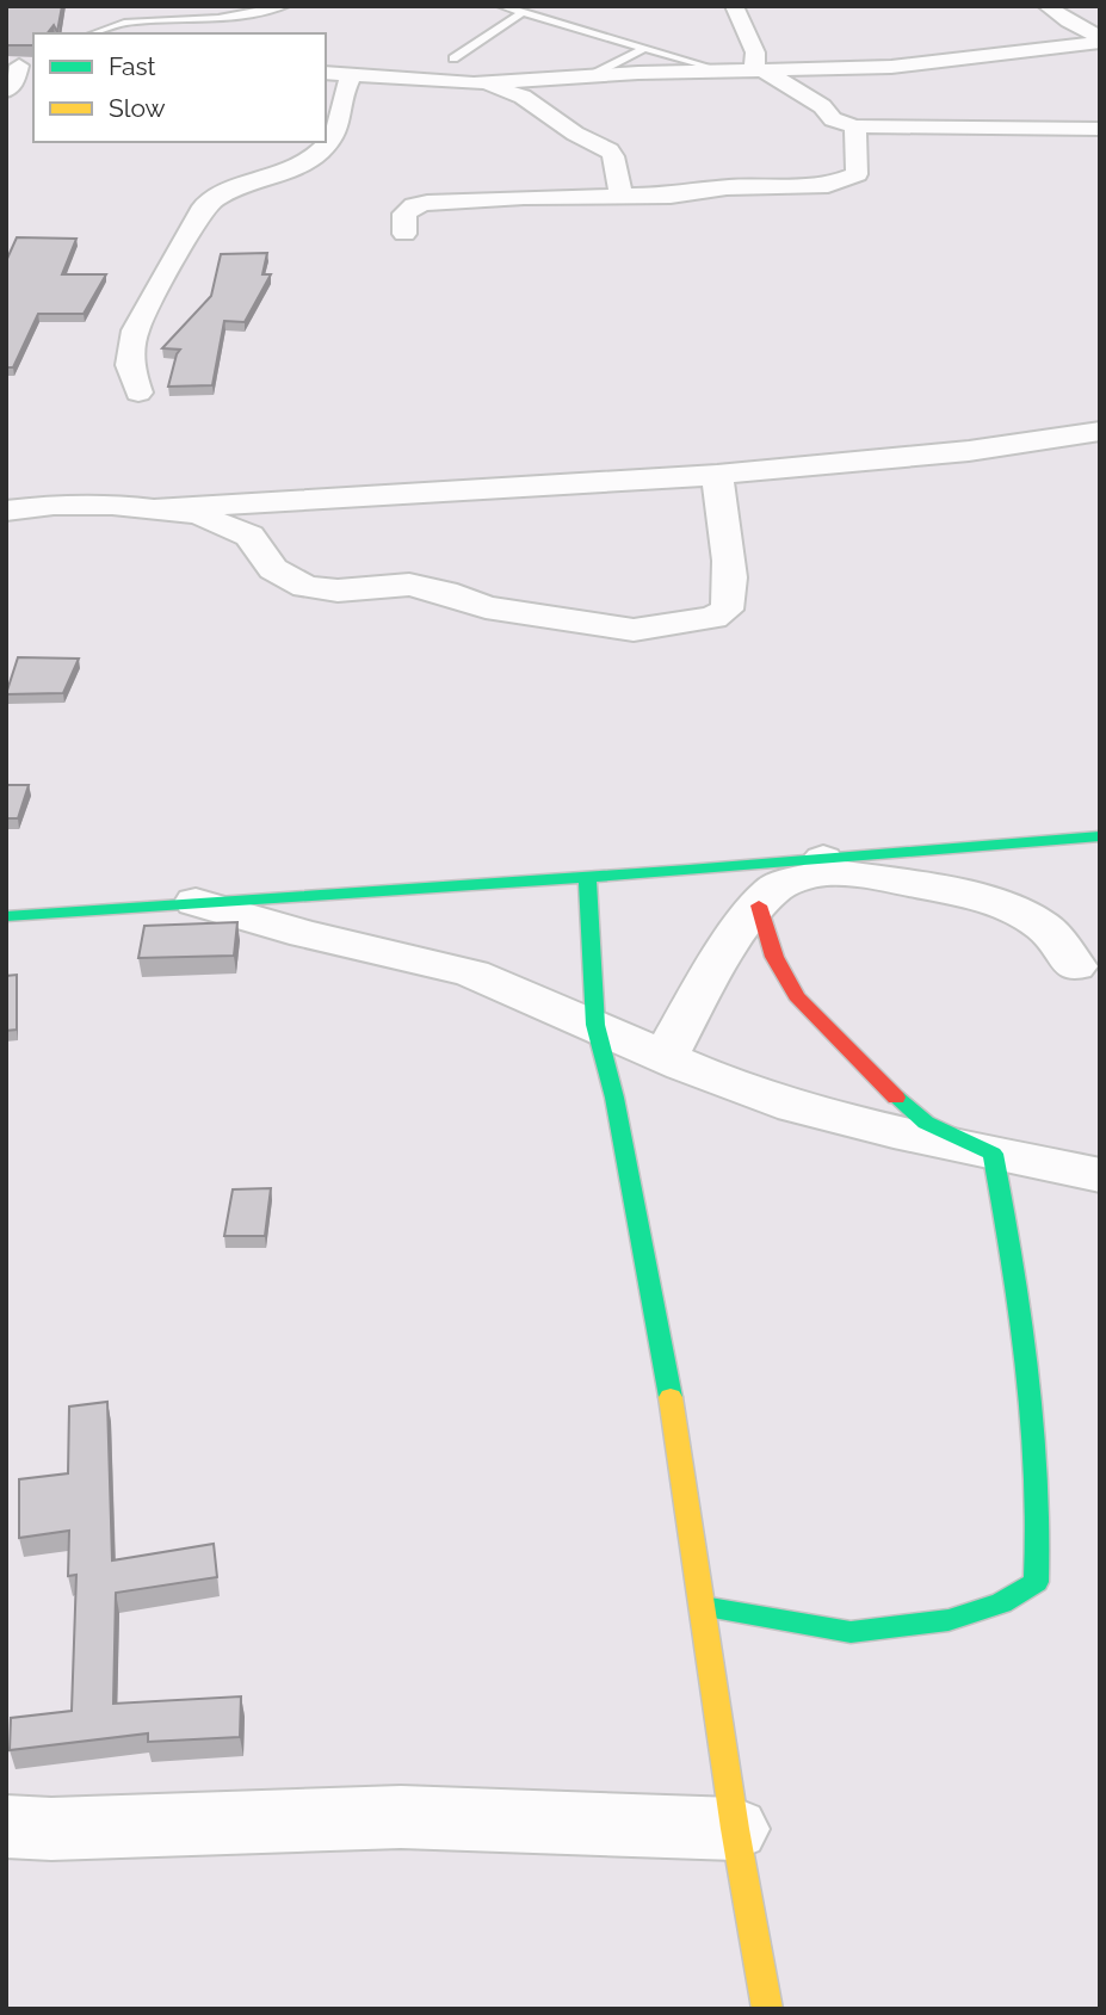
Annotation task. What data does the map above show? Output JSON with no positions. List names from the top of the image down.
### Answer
{
  "legend": ["Fast", "Slow"]
}
